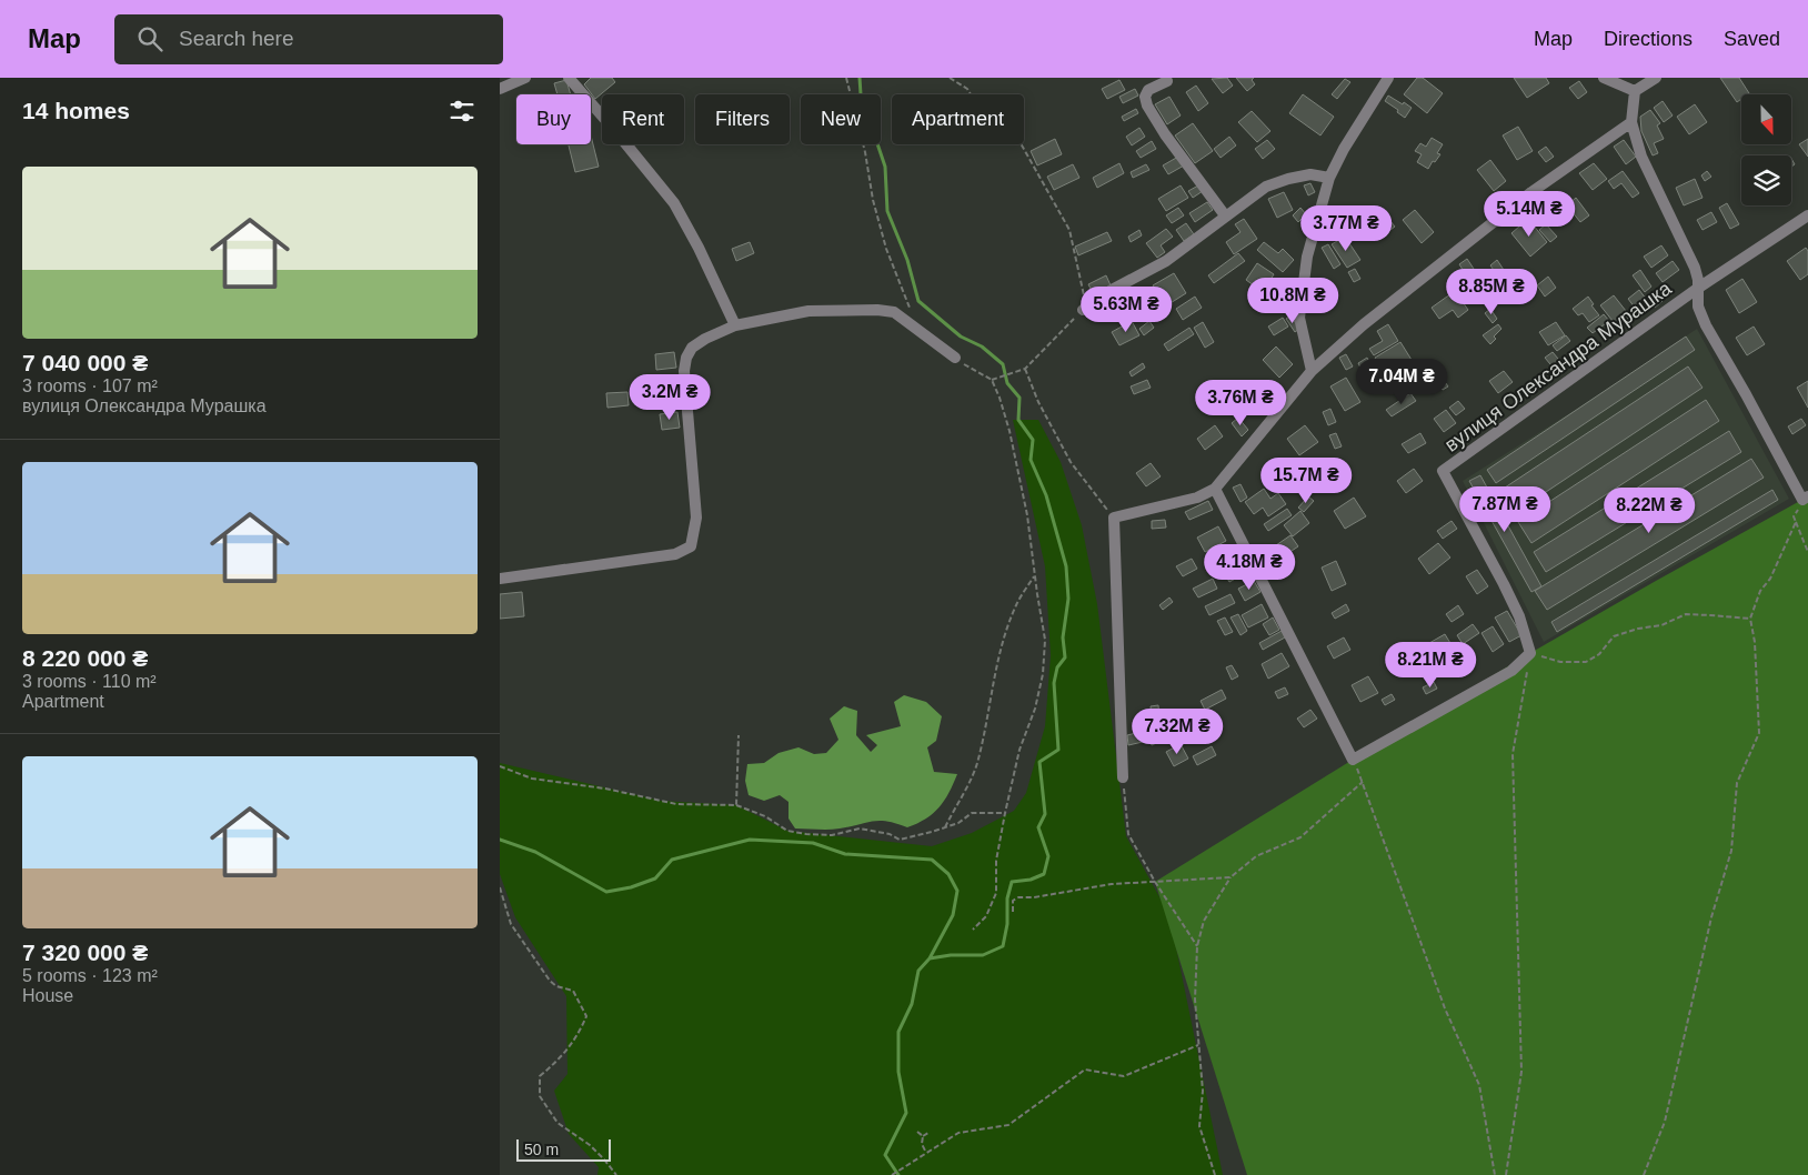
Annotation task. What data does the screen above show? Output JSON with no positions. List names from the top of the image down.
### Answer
{
  "streets": {
    "street": ["вулиця Олександра Мурашка"]
  },
  "scale_bar": "50 m",
  "north": "bottom",
  "page": {
    "header": "Map",
    "search": "Search here",
    "nav": ["Map", "Directions", "Saved"],
    "heading": "14 homes",
    "chip": [
      "Buy",
      "Rent",
      "Filters",
      "New",
      "Apartment"
    ],
    "list": [
      {
        "name": "7 040 000 ₴",
        "note": "3 rooms · 107 m² · вулиця Олександра Мурашка"
      },
      {
        "name": "8 220 000 ₴",
        "note": "3 rooms · 110 m² · Apartment"
      },
      {
        "name": "7 320 000 ₴",
        "note": "5 rooms · 123 m² · House"
      }
    ],
    "price": [
      "5.14M ₴",
      "3.77M ₴",
      "8.85M ₴",
      "10.8M ₴",
      "5.63M ₴",
      "7.04M ₴",
      "3.2M ₴",
      "3.76M ₴",
      "15.7M ₴",
      "7.87M ₴",
      "8.22M ₴",
      "4.18M ₴",
      "8.21M ₴",
      "7.32M ₴"
    ],
    "scale": "50 m"
  }
}
